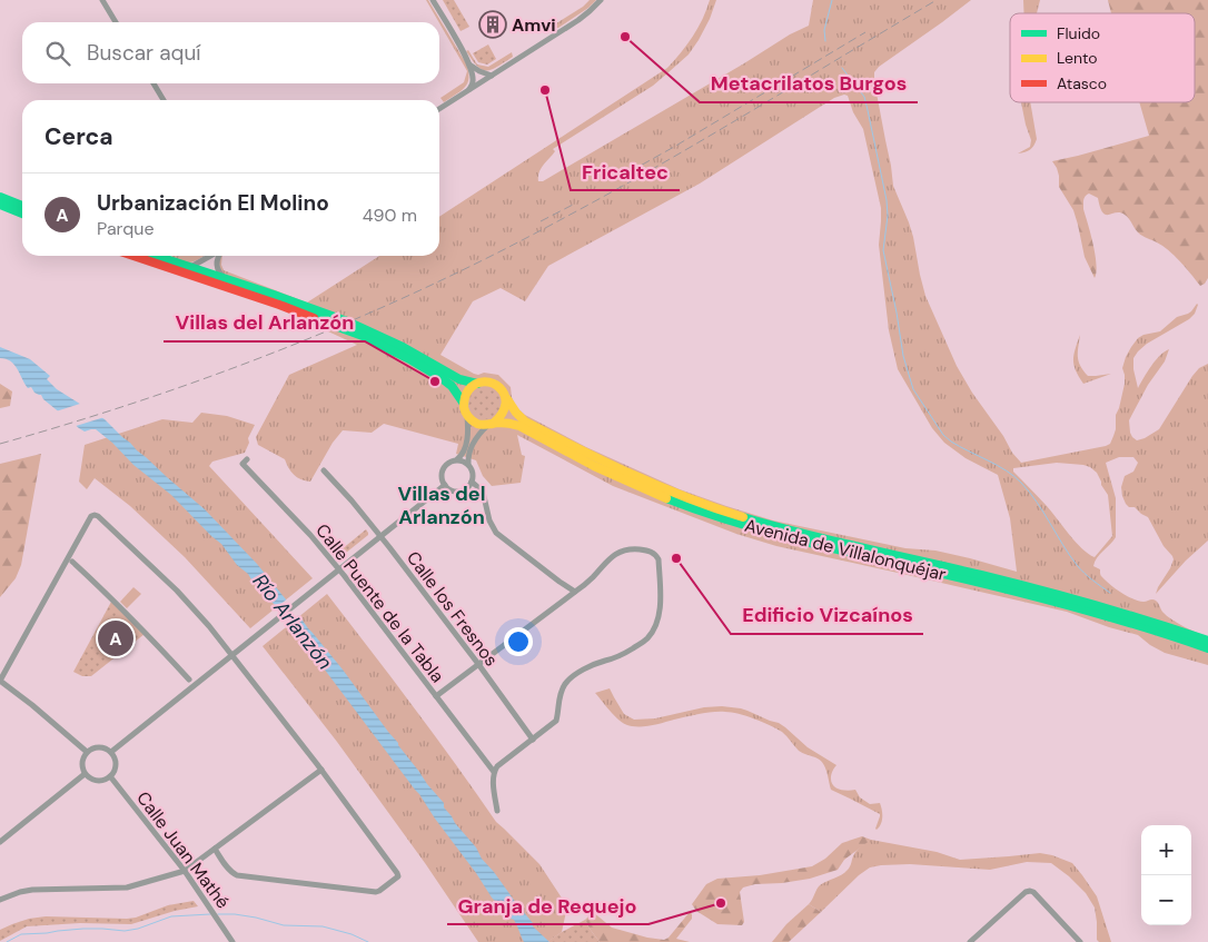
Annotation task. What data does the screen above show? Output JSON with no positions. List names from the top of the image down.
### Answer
{
  "streets": {
    "street": [
      "Avenida de Villalonquéjar",
      "Calle Puente de la Tabla",
      "Calle los Fresnos",
      "Calle Juan Mathé"
    ]
  },
  "districts": ["Villas del Arlanzón"],
  "water": ["Río Arlanzón"],
  "places": {
    "building": ["Amvi"],
    "other": [
      "Metacrilatos Burgos",
      "Fricaltec",
      "Villas del Arlanzón",
      "Edificio Vizcaínos",
      "Granja de Requejo"
    ]
  },
  "legend": ["Fluido", "Lento", "Atasco"],
  "page": {
    "search": "Buscar aquí",
    "heading": "Cerca",
    "list": [
      {
        "mark": "A",
        "name": "Urbanización El Molino",
        "note": "Parque",
        "value": "490 m"
      }
    ],
    "pins": "A",
    "map_buttons": ["+", "−"]
  }
}
